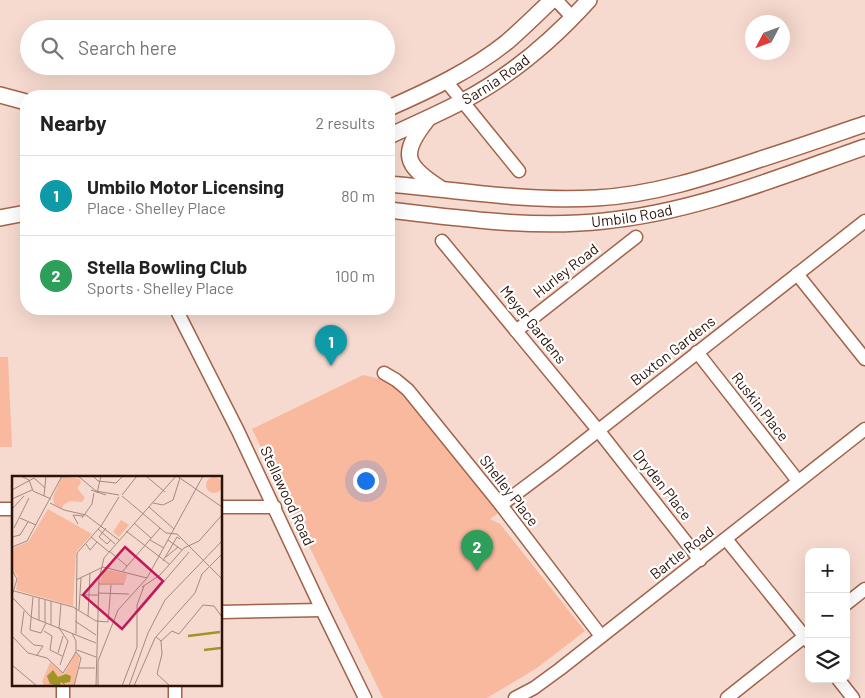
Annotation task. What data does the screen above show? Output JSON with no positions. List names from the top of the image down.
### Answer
{
  "streets": {
    "main road": ["Sarnia Road", "Umbilo Road"],
    "street": [
      "Hurley Road",
      "Meyer Gardens",
      "Buxton Gardens",
      "Ruskin Place",
      "Dryden Place",
      "Shelley Place",
      "Stellawood Road",
      "Bartle Road"
    ]
  },
  "crossings": [
    ["Hurley Road", "Meyer Gardens"],
    ["Meyer Gardens", "Buxton Gardens"],
    ["Meyer Gardens", "Dryden Place"],
    ["Buxton Gardens", "Ruskin Place"],
    ["Buxton Gardens", "Dryden Place"],
    ["Buxton Gardens", "Shelley Place"],
    ["Ruskin Place", "Bartle Road"],
    ["Dryden Place", "Bartle Road"],
    ["Shelley Place", "Bartle Road"]
  ],
  "north": "bottom left",
  "page": {
    "search": "Search here",
    "heading": ["Nearby", "2 results"],
    "list": [
      {
        "mark": "1",
        "name": "Umbilo Motor Licensing",
        "note": "Place · Shelley Place",
        "value": "80 m"
      },
      {
        "mark": "2",
        "name": "Stella Bowling Club",
        "note": "Sports · Shelley Place",
        "value": "100 m"
      }
    ],
    "pins": ["1", "2"],
    "map_buttons": ["+", "−"]
  }
}
